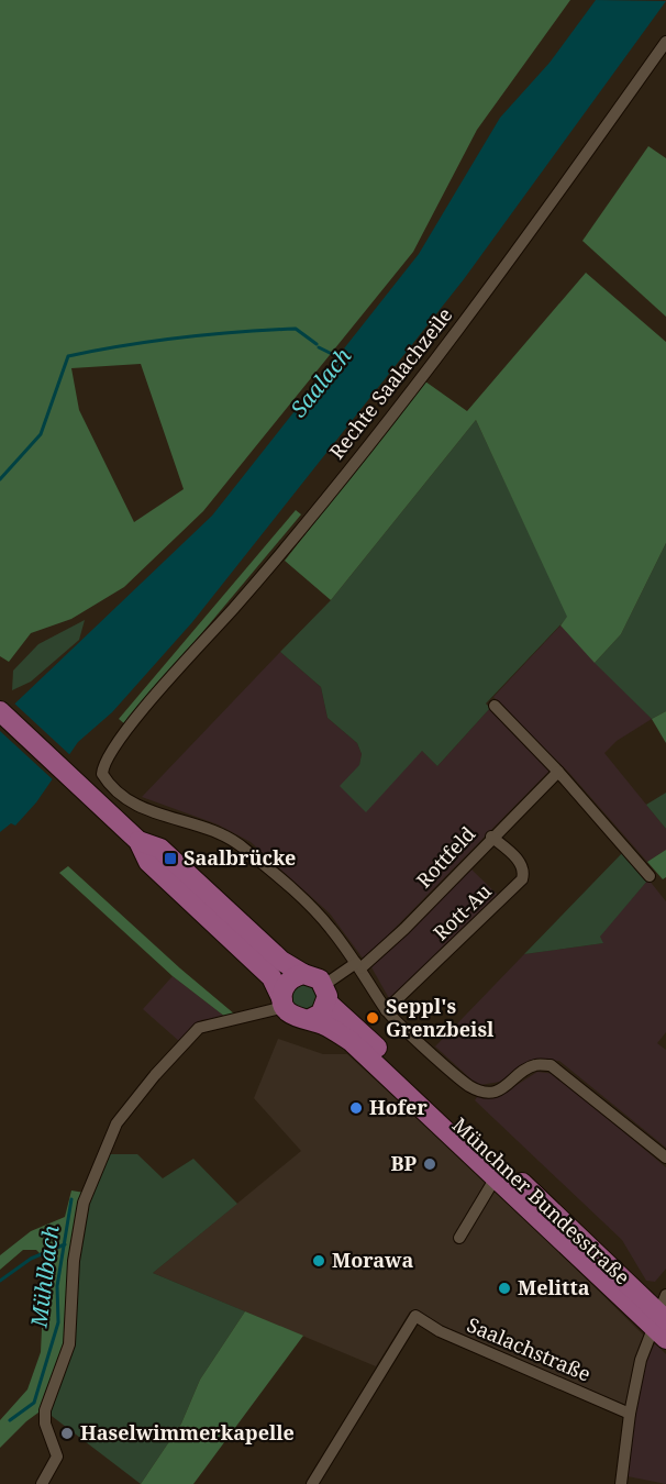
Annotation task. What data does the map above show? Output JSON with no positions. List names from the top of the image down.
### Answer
{
  "streets": {
    "main road": ["Münchner Bundesstraße"],
    "street": [
      "Rechte Saalachzeile",
      "Rottfeld",
      "Rott-Au",
      "Saalachstraße"
    ]
  },
  "crossings": [
    ["Rechte Saalachzeile", "Rottfeld"],
    ["Rechte Saalachzeile", "Rott-Au"],
    ["Rottfeld", "Rott-Au"],
    ["Rottfeld", "Münchner Bundesstraße"]
  ],
  "water": ["Saalach", "Mühlbach"],
  "places": {
    "transit": ["Saalbrücke"],
    "other": [
      "Seppl's Grenzbeisl",
      "Hofer",
      "BP",
      "Morawa",
      "Melitta",
      "Haselwimmerkapelle"
    ]
  }
}
